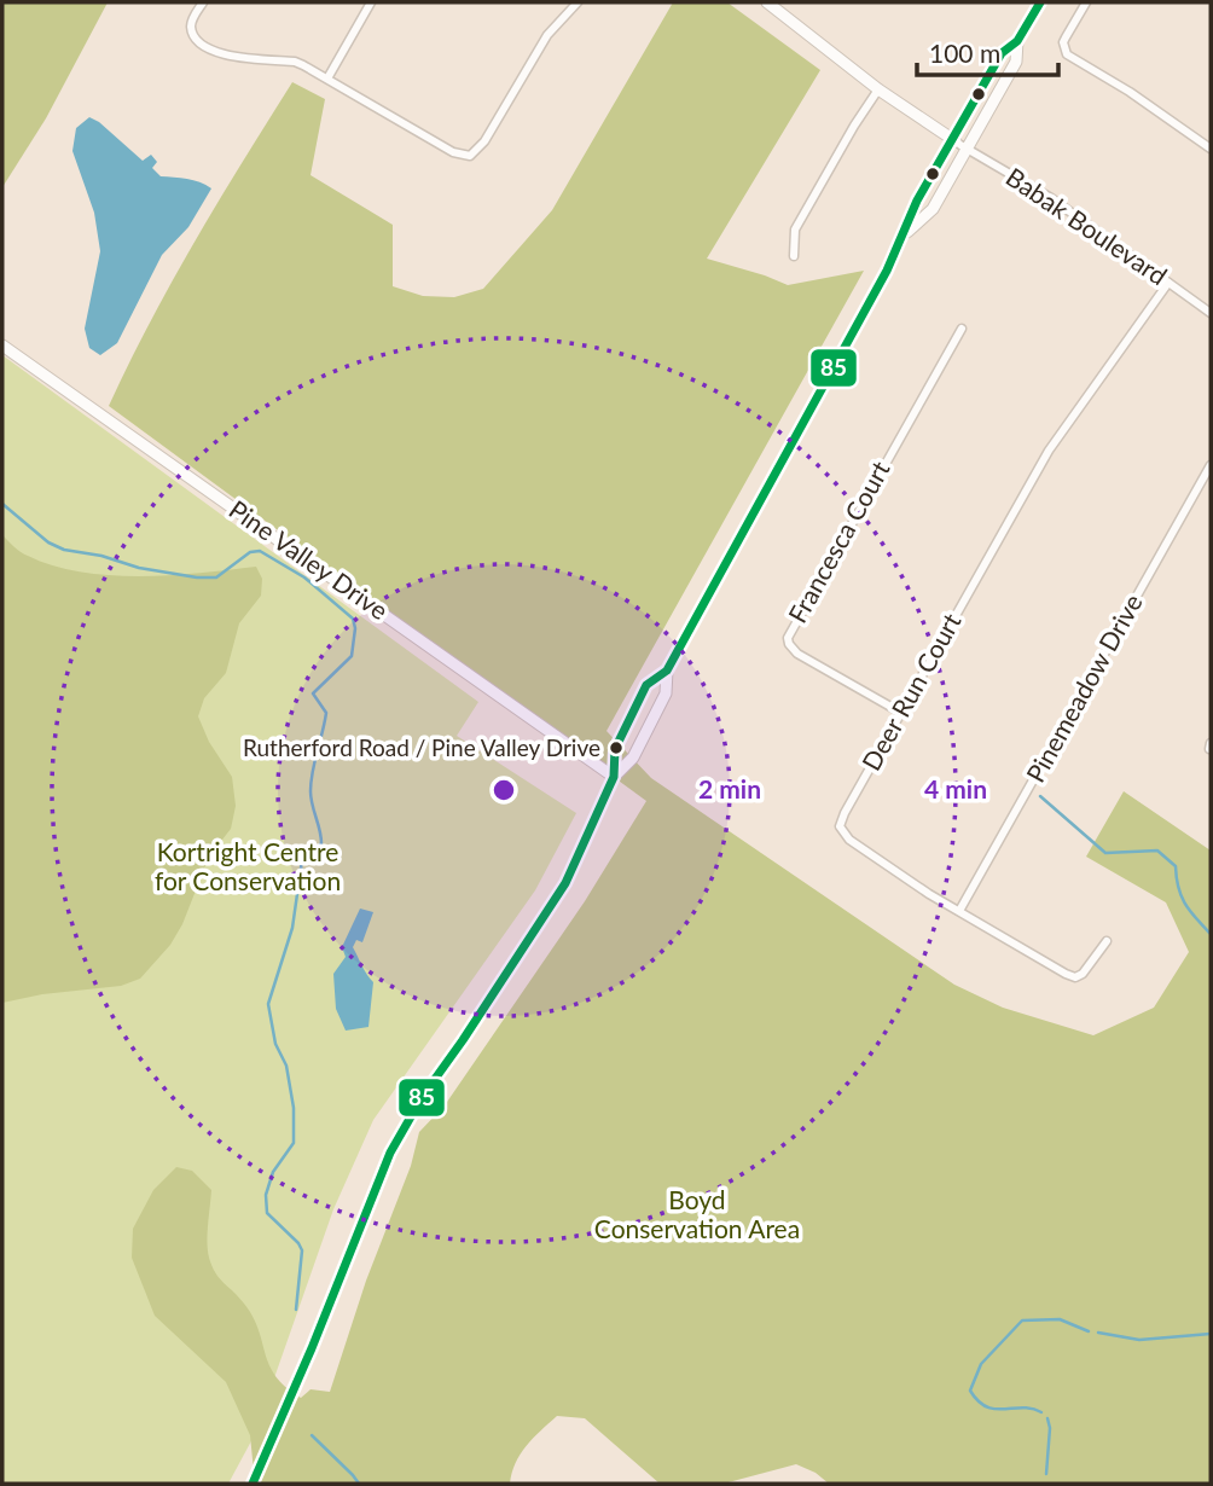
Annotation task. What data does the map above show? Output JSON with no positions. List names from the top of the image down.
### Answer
{
  "streets": {
    "main road": ["Pine Valley Drive"],
    "street": [
      "Babak Boulevard",
      "Francesca Court",
      "Pinemeadow Drive",
      "Deer Run Court"
    ]
  },
  "crossings": [
    ["Babak Boulevard", "Deer Run Court"],
    ["Francesca Court", "Deer Run Court"],
    ["Pinemeadow Drive", "Deer Run Court"]
  ],
  "parks": ["Kortright Centre for Conservation", "Boyd Conservation Area"],
  "places": ["Rutherford Road / Pine Valley Drive"],
  "lines": ["transit line 85"],
  "scale_bar": "100 m",
  "rings": ["2 min", "4 min"]
}
